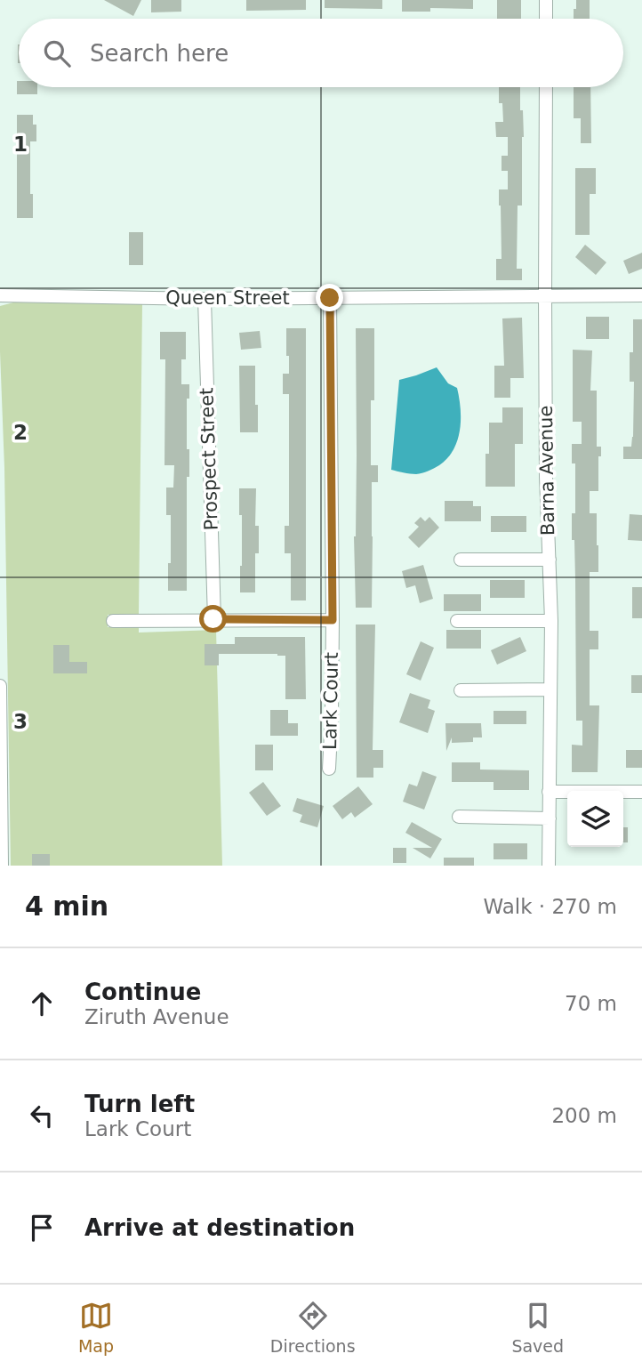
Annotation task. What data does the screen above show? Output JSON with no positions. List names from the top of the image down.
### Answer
{
  "streets": {
    "street": [
      "Queen Street",
      "Prospect Street",
      "Barna Avenue",
      "Lark Court"
    ]
  },
  "crossings": [
    ["Queen Street", "Prospect Street"],
    ["Queen Street", "Barna Avenue"],
    ["Queen Street", "Lark Court"]
  ],
  "page": {
    "search": "Search here",
    "heading": ["4 min", "Walk · 270 m"],
    "list": [
      ["Continue", "Ziruth Avenue", "70 m"],
      ["Turn left", "Lark Court", "200 m"],
      "Arrive at destination"
    ],
    "nav": ["Map", "Directions", "Saved"]
  },
  "grid": {
    "rows": ["1", "2", "3"]
  }
}
